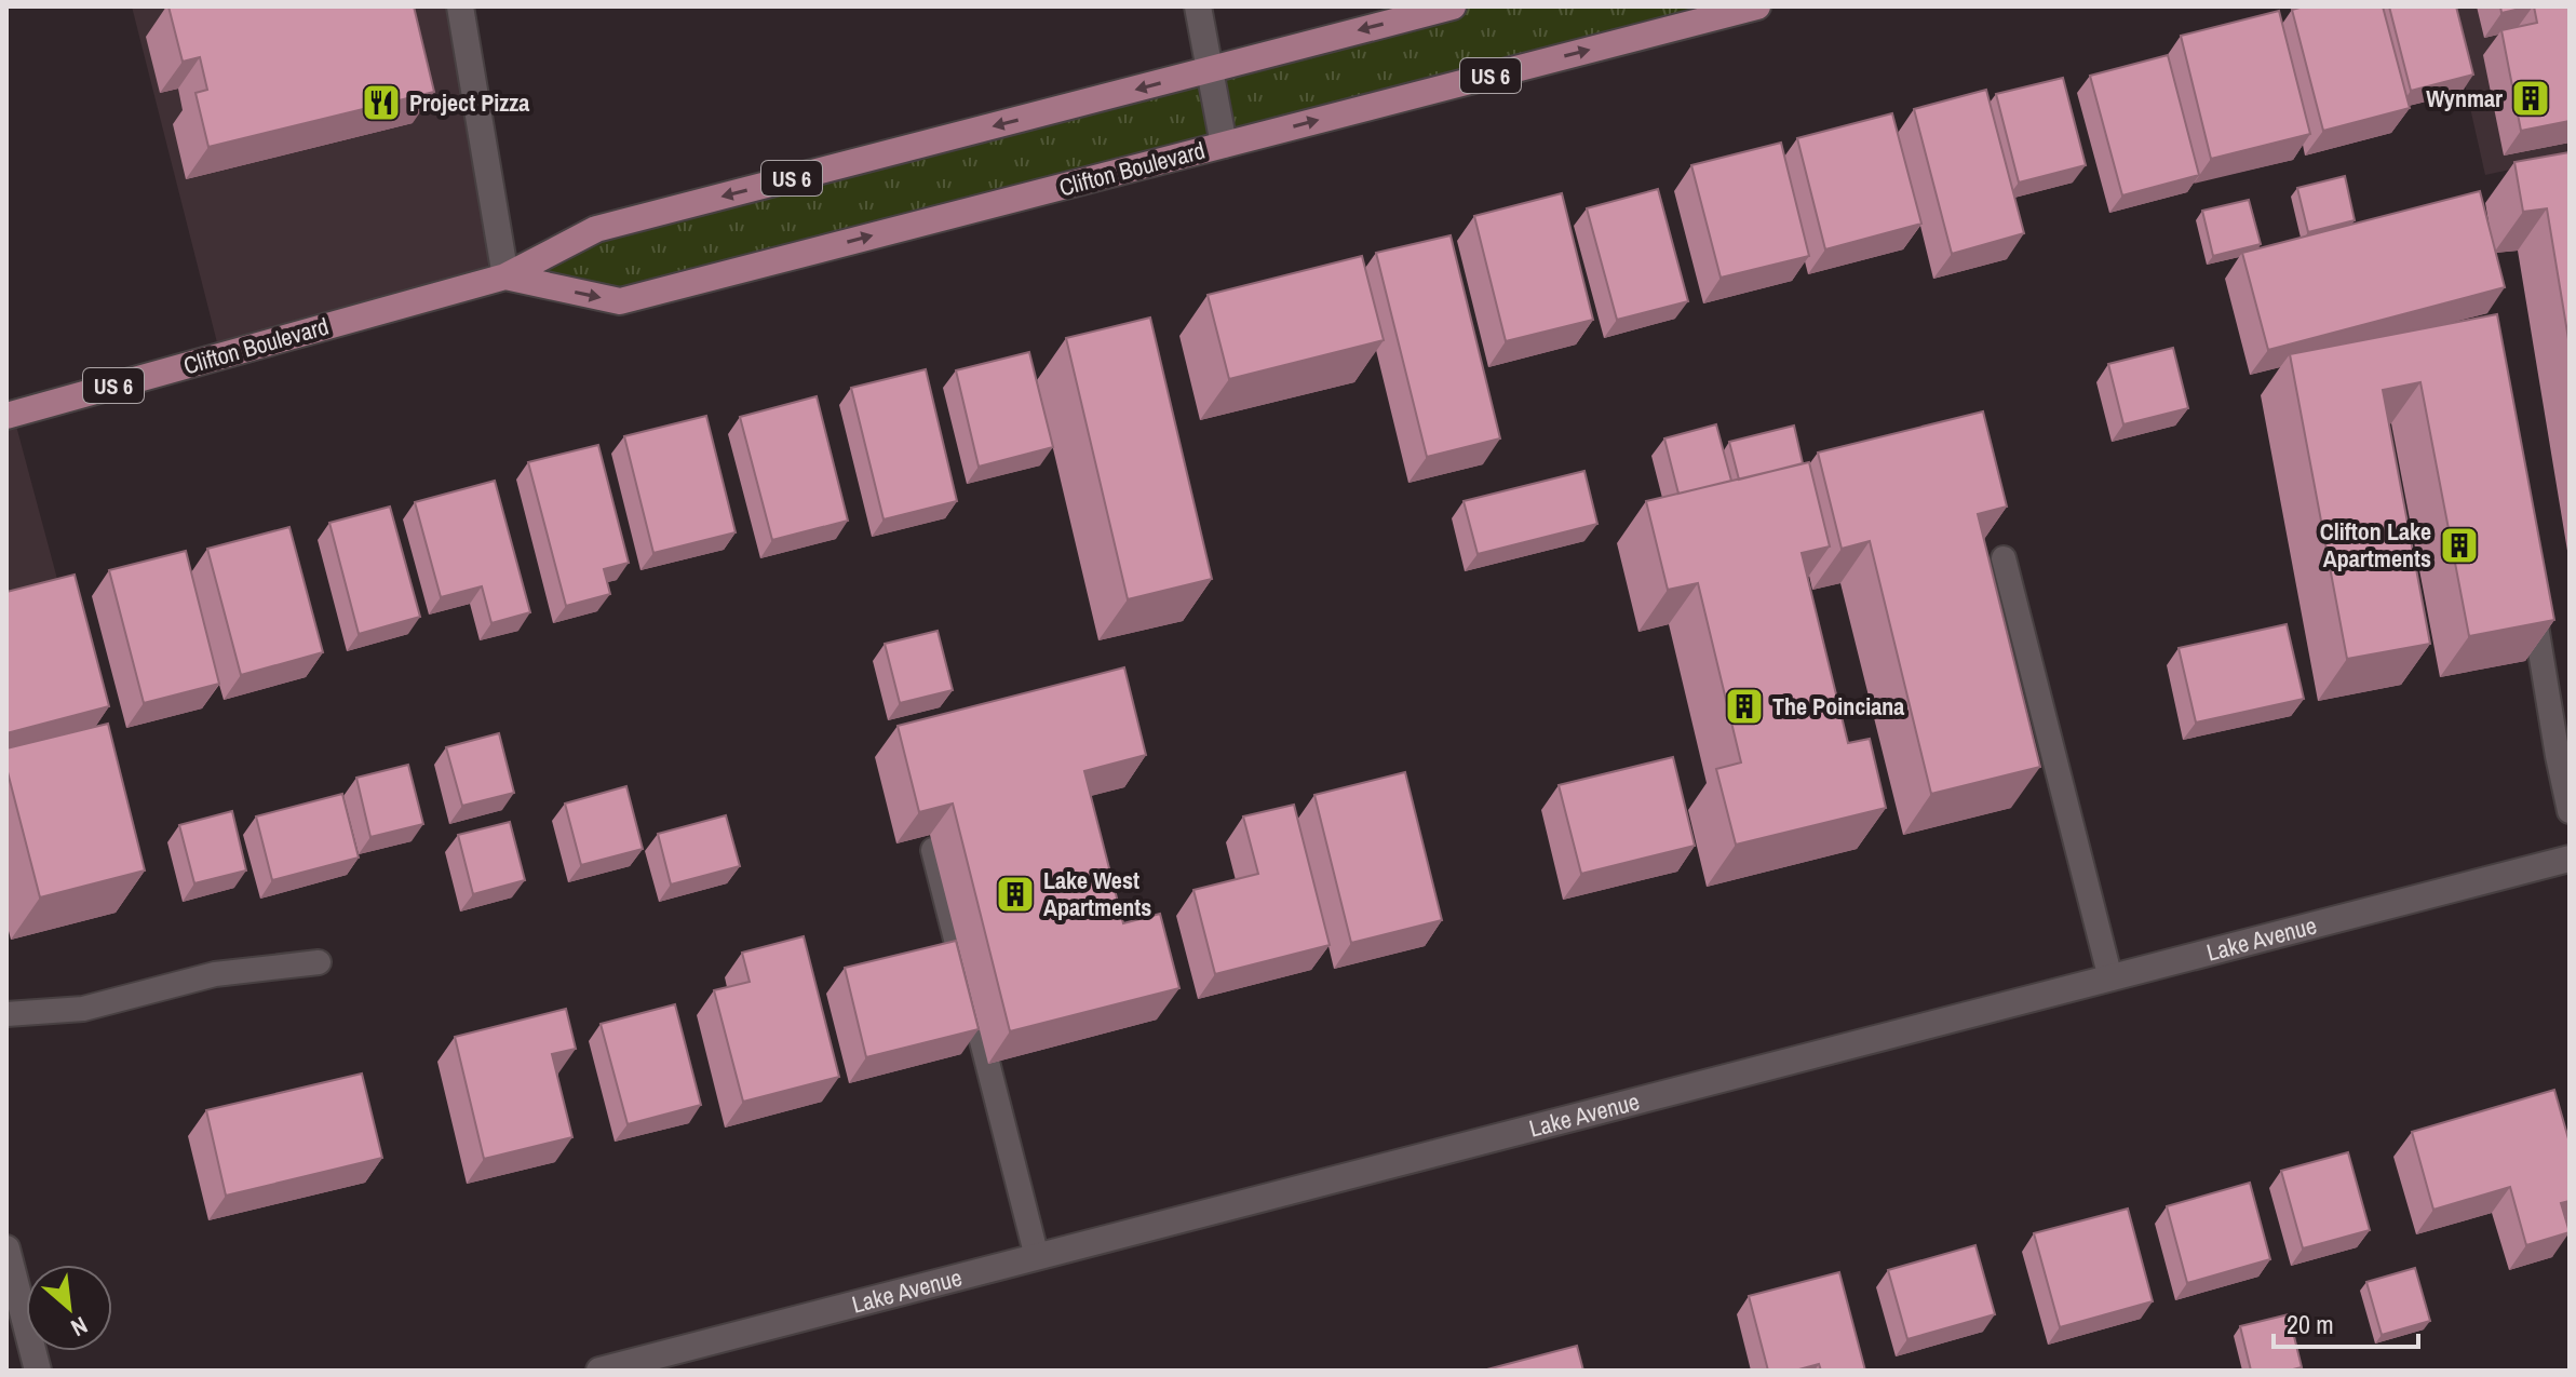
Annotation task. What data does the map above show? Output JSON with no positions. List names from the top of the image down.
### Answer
{
  "streets": {
    "main road": ["US 6", "Clifton Boulevard"],
    "street": ["Lake Avenue"]
  },
  "places": {
    "building": [
      "Wynmar",
      "Clifton Lake Apartments",
      "The Poinciana",
      "Lake West Apartments"
    ],
    "restaurant": ["Project Pizza"]
  },
  "scale_bar": "20 m",
  "north": "bottom right"
}
